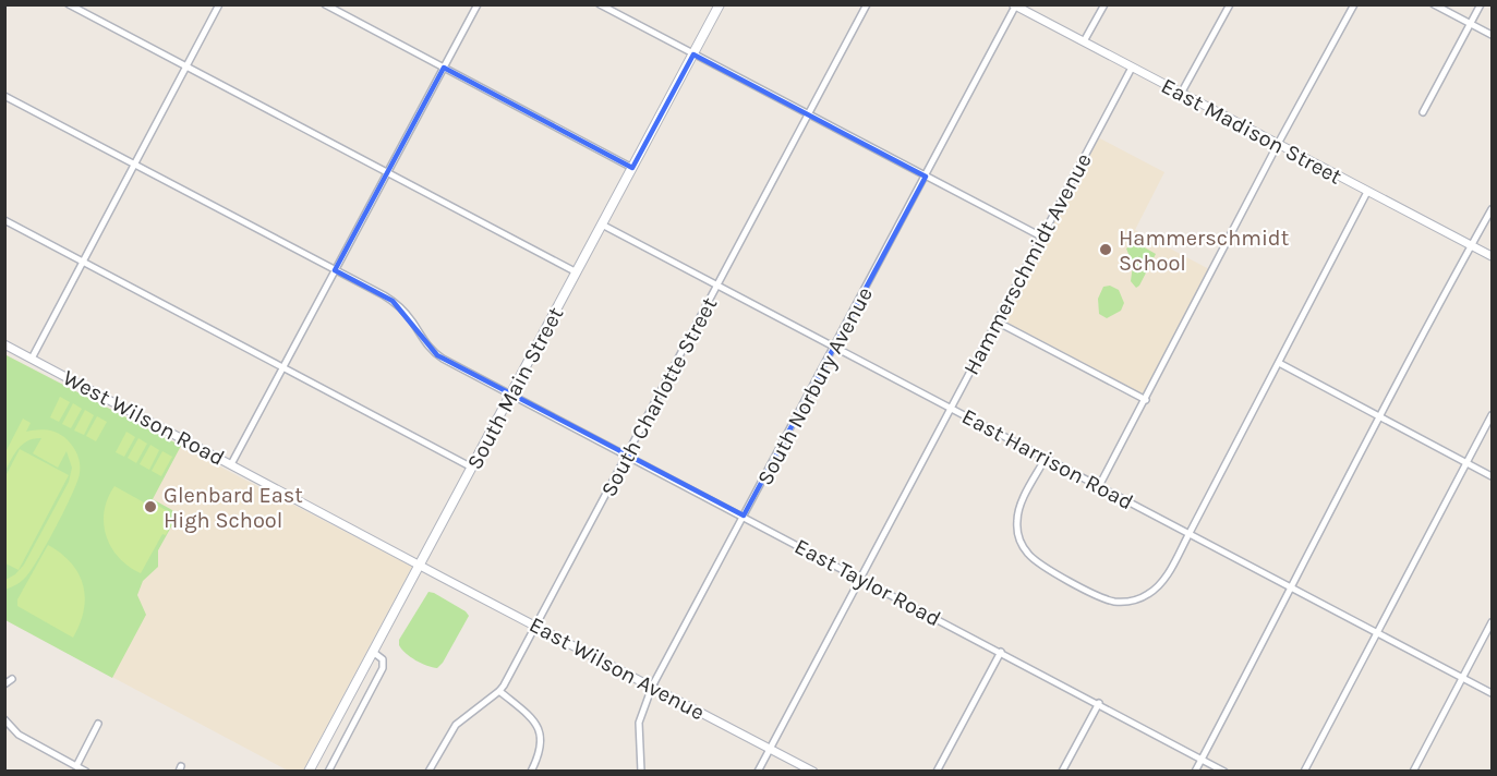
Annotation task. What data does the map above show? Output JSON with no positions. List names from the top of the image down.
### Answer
{
  "streets": {
    "main road": ["South Main Street"],
    "street": [
      "East Madison Street",
      "Hammerschmidt Avenue",
      "South Norbury Avenue",
      "South Charlotte Street",
      "West Wilson Road",
      "East Harrison Road",
      "East Taylor Road",
      "East Wilson Avenue"
    ]
  },
  "crossings": [
    ["East Madison Street", "Hammerschmidt Avenue"],
    ["East Madison Street", "South Norbury Avenue"],
    ["Hammerschmidt Avenue", "East Harrison Road"],
    ["Hammerschmidt Avenue", "East Taylor Road"],
    ["Hammerschmidt Avenue", "East Wilson Avenue"],
    ["South Norbury Avenue", "East Harrison Road"],
    ["South Norbury Avenue", "East Taylor Road"],
    ["South Norbury Avenue", "East Wilson Avenue"],
    ["South Main Street", "West Wilson Road"],
    ["South Main Street", "East Harrison Road"],
    ["South Main Street", "East Taylor Road"],
    ["South Main Street", "East Wilson Avenue"],
    ["South Charlotte Street", "East Harrison Road"],
    ["South Charlotte Street", "East Taylor Road"],
    ["South Charlotte Street", "East Wilson Avenue"],
    ["West Wilson Road", "East Wilson Avenue"]
  ],
  "places": ["Hammerschmidt School", "Glenbard East High School"]
}
